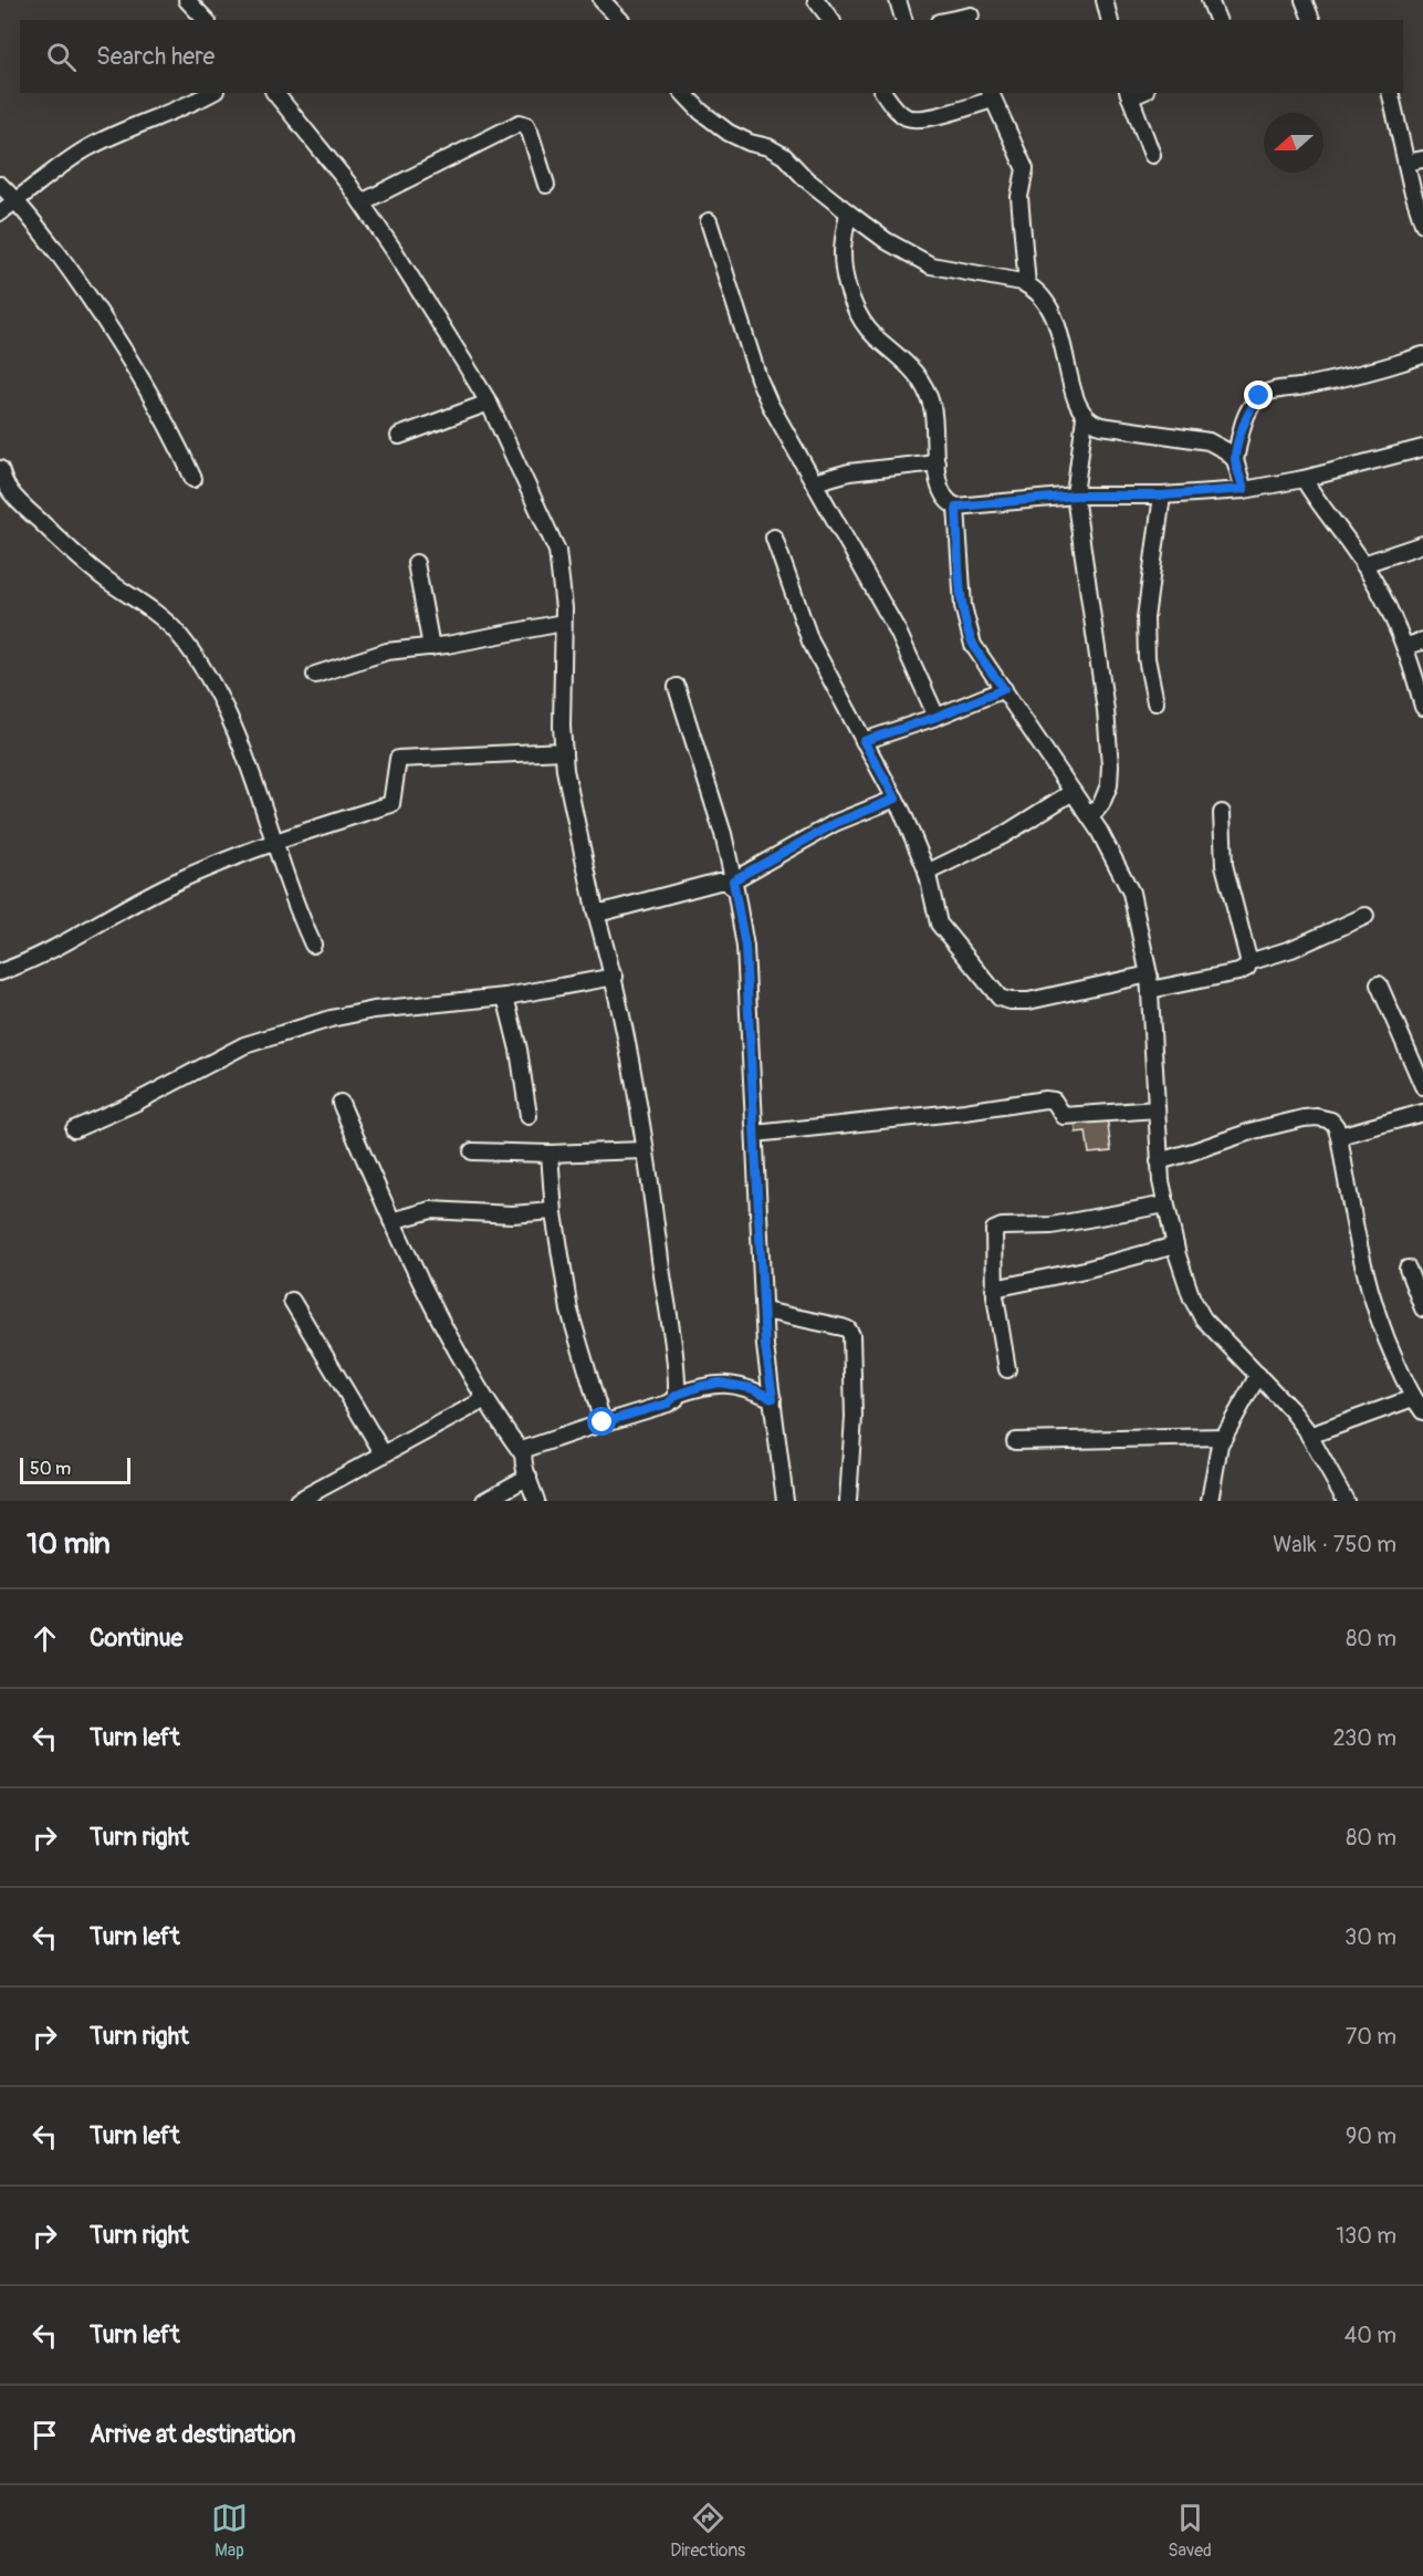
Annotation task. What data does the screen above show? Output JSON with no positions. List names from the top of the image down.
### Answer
{
  "scale_bar": "50 m",
  "north": "left",
  "page": {
    "search": "Search here",
    "scale": "50 m",
    "heading": ["10 min", "Walk · 750 m"],
    "list": [
      ["Continue", "80 m"],
      ["Turn left", "230 m"],
      ["Turn right", "80 m"],
      ["Turn left", "30 m"],
      ["Turn right", "70 m"],
      ["Turn left", "90 m"],
      ["Turn right", "130 m"],
      ["Turn left", "40 m"],
      "Arrive at destination"
    ],
    "nav": ["Map", "Directions", "Saved"]
  }
}
